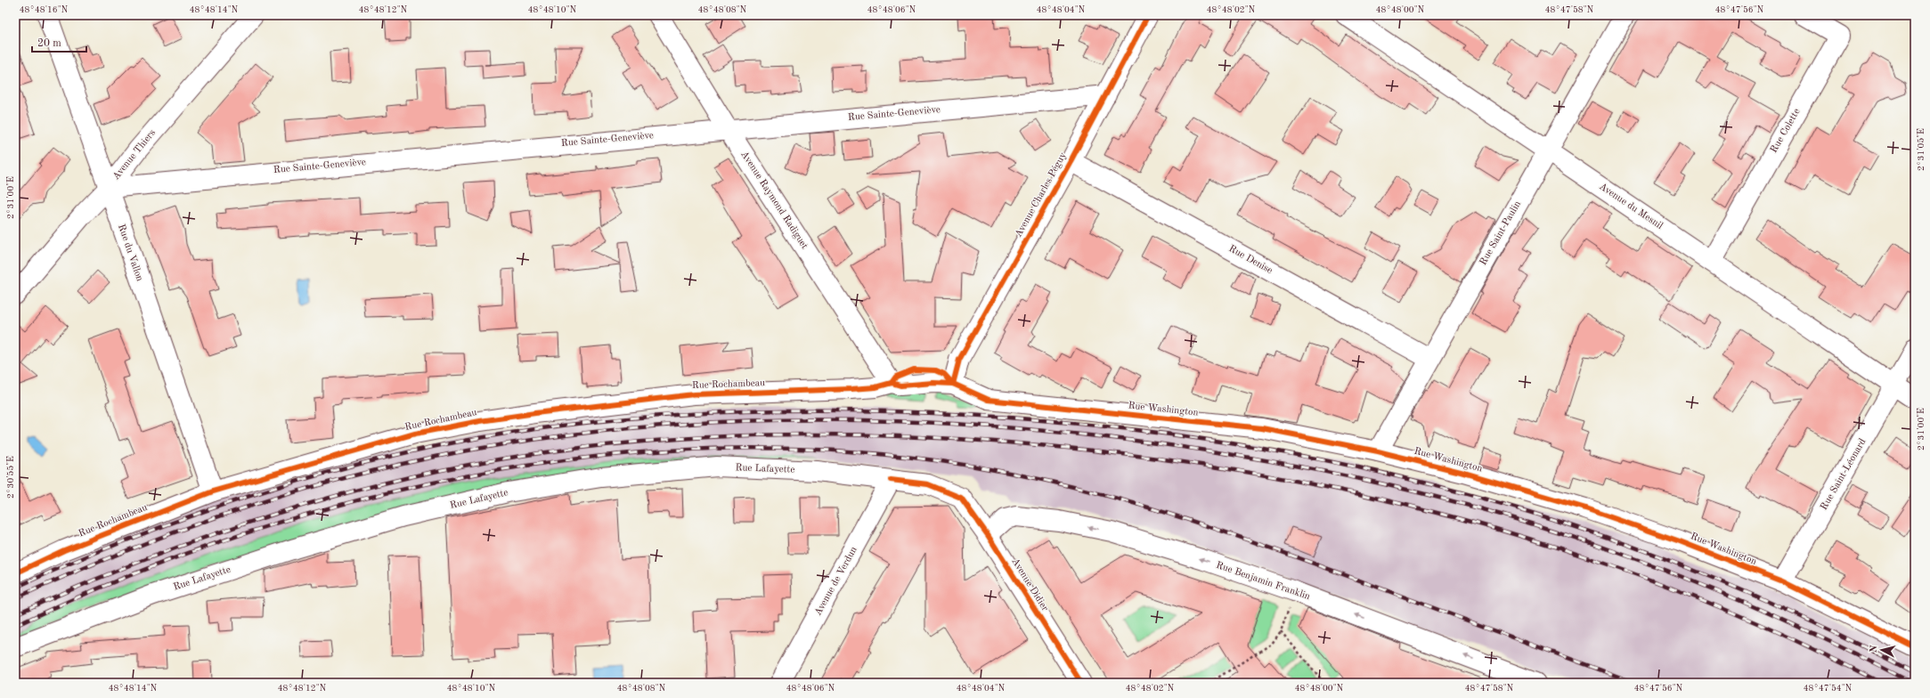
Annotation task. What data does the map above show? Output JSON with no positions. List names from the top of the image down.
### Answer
{
  "streets": {
    "street": [
      "Rue Sainte-Geneviève",
      "Rue Colette",
      "Avenue Thiers",
      "Avenue Charles Péguy",
      "Avenue Raymond Radiguet",
      "Avenue du Mesnil",
      "Rue Saint-Paulin",
      "Rue du Vallon",
      "Rue Denise",
      "Rue Rochambeau",
      "Rue Washington",
      "Rue Lafayette",
      "Rue Saint-Léonard",
      "Avenue de Verdun",
      "Rue Benjamin Franklin",
      "Avenue Didier"
    ]
  },
  "crossings": [
    ["Rue Sainte-Geneviève", "Avenue Thiers"],
    ["Rue Sainte-Geneviève", "Avenue Charles Péguy"],
    ["Rue Sainte-Geneviève", "Avenue Raymond Radiguet"],
    ["Rue Sainte-Geneviève", "Rue du Vallon"],
    ["Rue Colette", "Avenue du Mesnil"],
    ["Avenue Thiers", "Rue du Vallon"],
    ["Avenue Charles Péguy", "Rue Denise"],
    ["Avenue Charles Péguy", "Rue Rochambeau"],
    ["Avenue Charles Péguy", "Rue Washington"],
    ["Avenue Raymond Radiguet", "Rue Rochambeau"],
    ["Avenue du Mesnil", "Rue Saint-Paulin"],
    ["Avenue du Mesnil", "Rue Saint-Léonard"],
    ["Rue Saint-Paulin", "Rue Denise"],
    ["Rue Saint-Paulin", "Rue Washington"],
    ["Rue du Vallon", "Rue Rochambeau"],
    ["Rue Rochambeau", "Rue Washington"],
    ["Rue Washington", "Rue Saint-Léonard"],
    ["Rue Lafayette", "Avenue de Verdun"],
    ["Rue Lafayette", "Avenue Didier"],
    ["Rue Benjamin Franklin", "Avenue Didier"]
  ],
  "one_way": ["Rue Benjamin Franklin"],
  "scale_bar": "20 m",
  "north": "left",
  "coordinates": [
    "48°48'16\"N",
    "48°48'14\"N",
    "48°48'12\"N",
    "48°48'10\"N",
    "48°48'08\"N",
    "48°48'06\"N",
    "48°48'04\"N",
    "48°48'02\"N",
    "48°48'00\"N",
    "48°47'58\"N",
    "48°47'56\"N",
    "2°31'05\"E",
    "2°31'00\"E",
    "2°30'55\"E",
    "48°47'54\"N"
  ]
}
